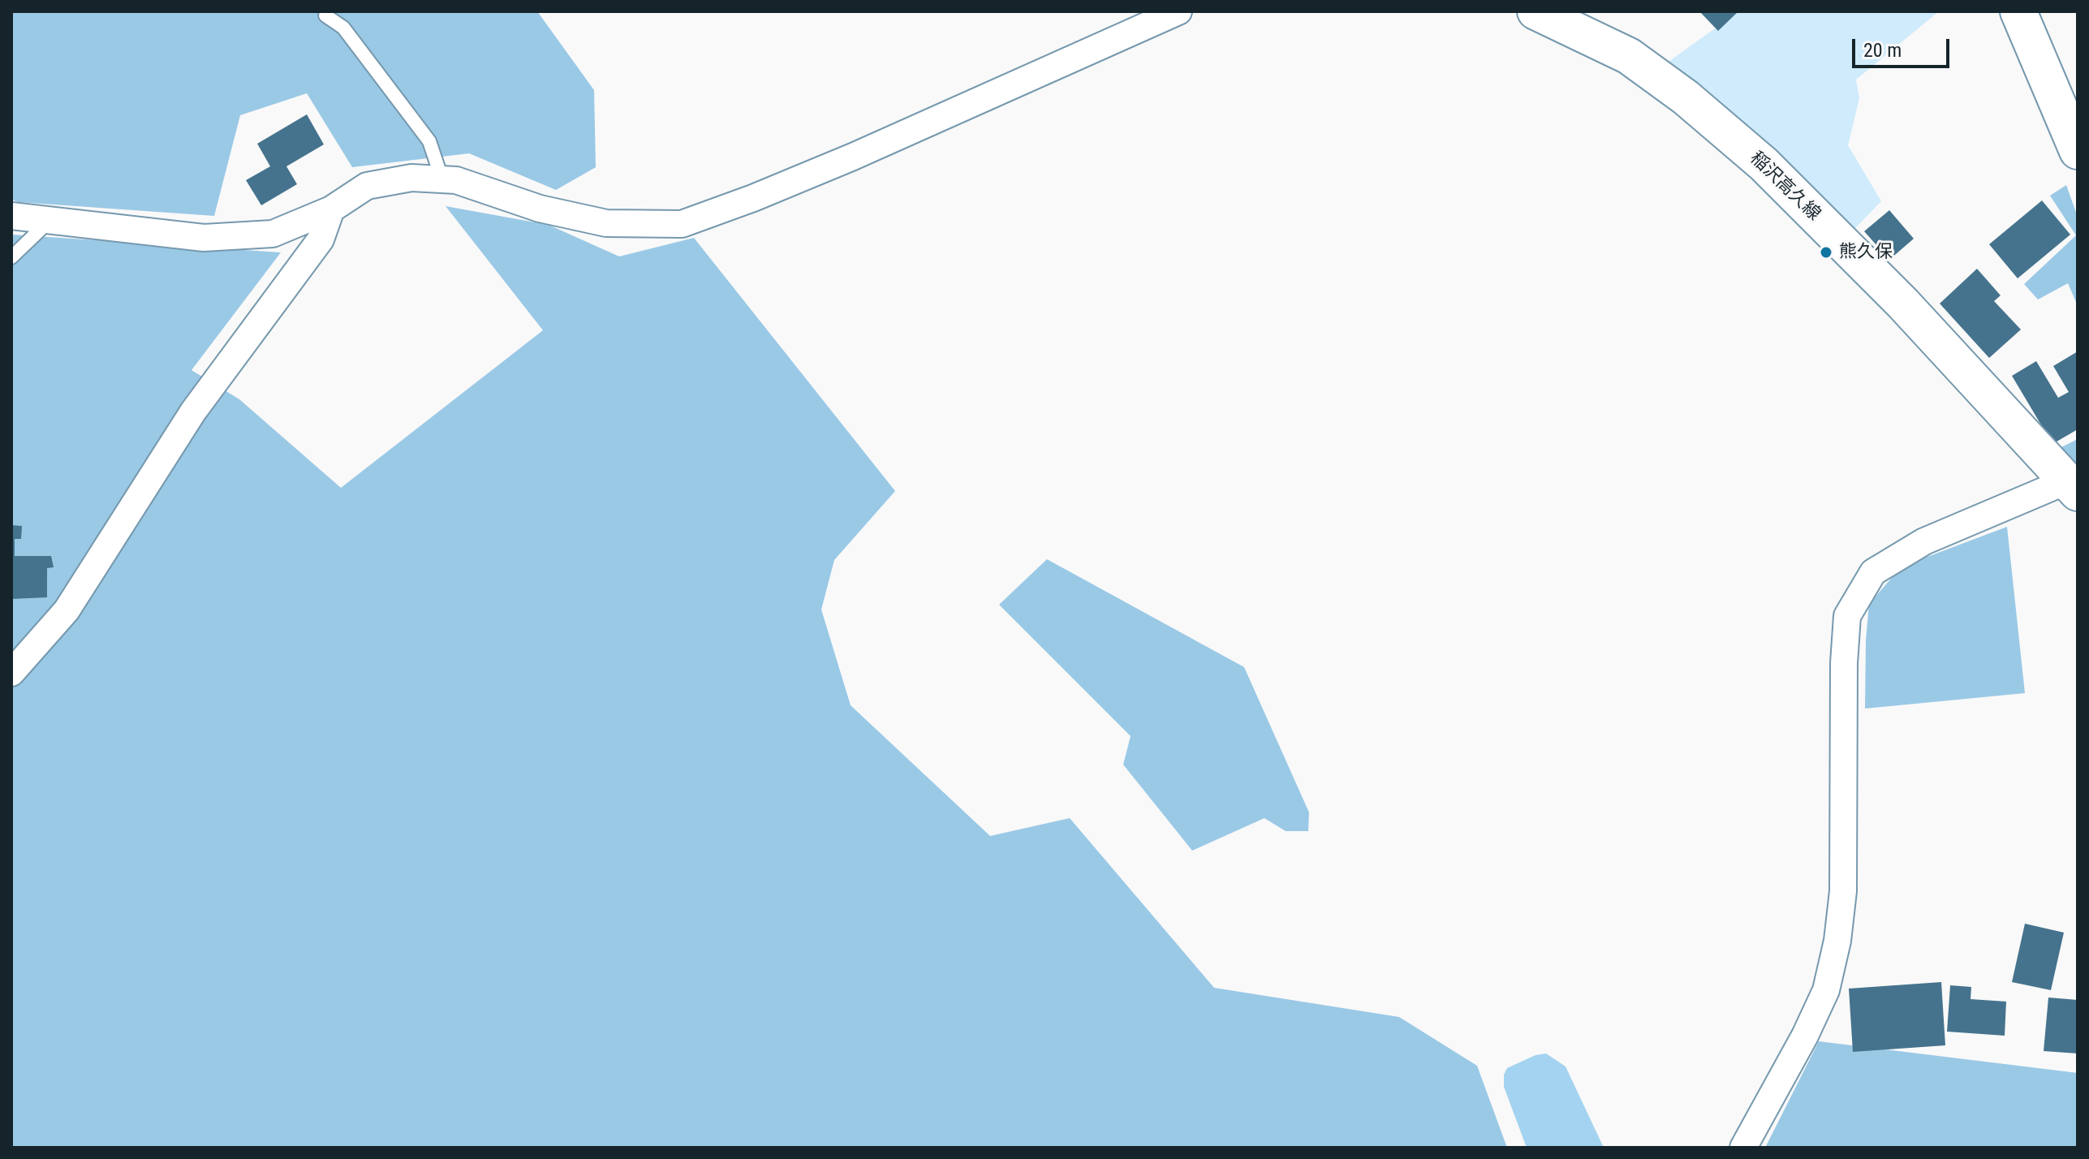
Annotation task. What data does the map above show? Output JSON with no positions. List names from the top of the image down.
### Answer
{
  "streets": {
    "main road": ["稲沢高久線"]
  },
  "places": ["熊久保"],
  "scale_bar": "20 m"
}
